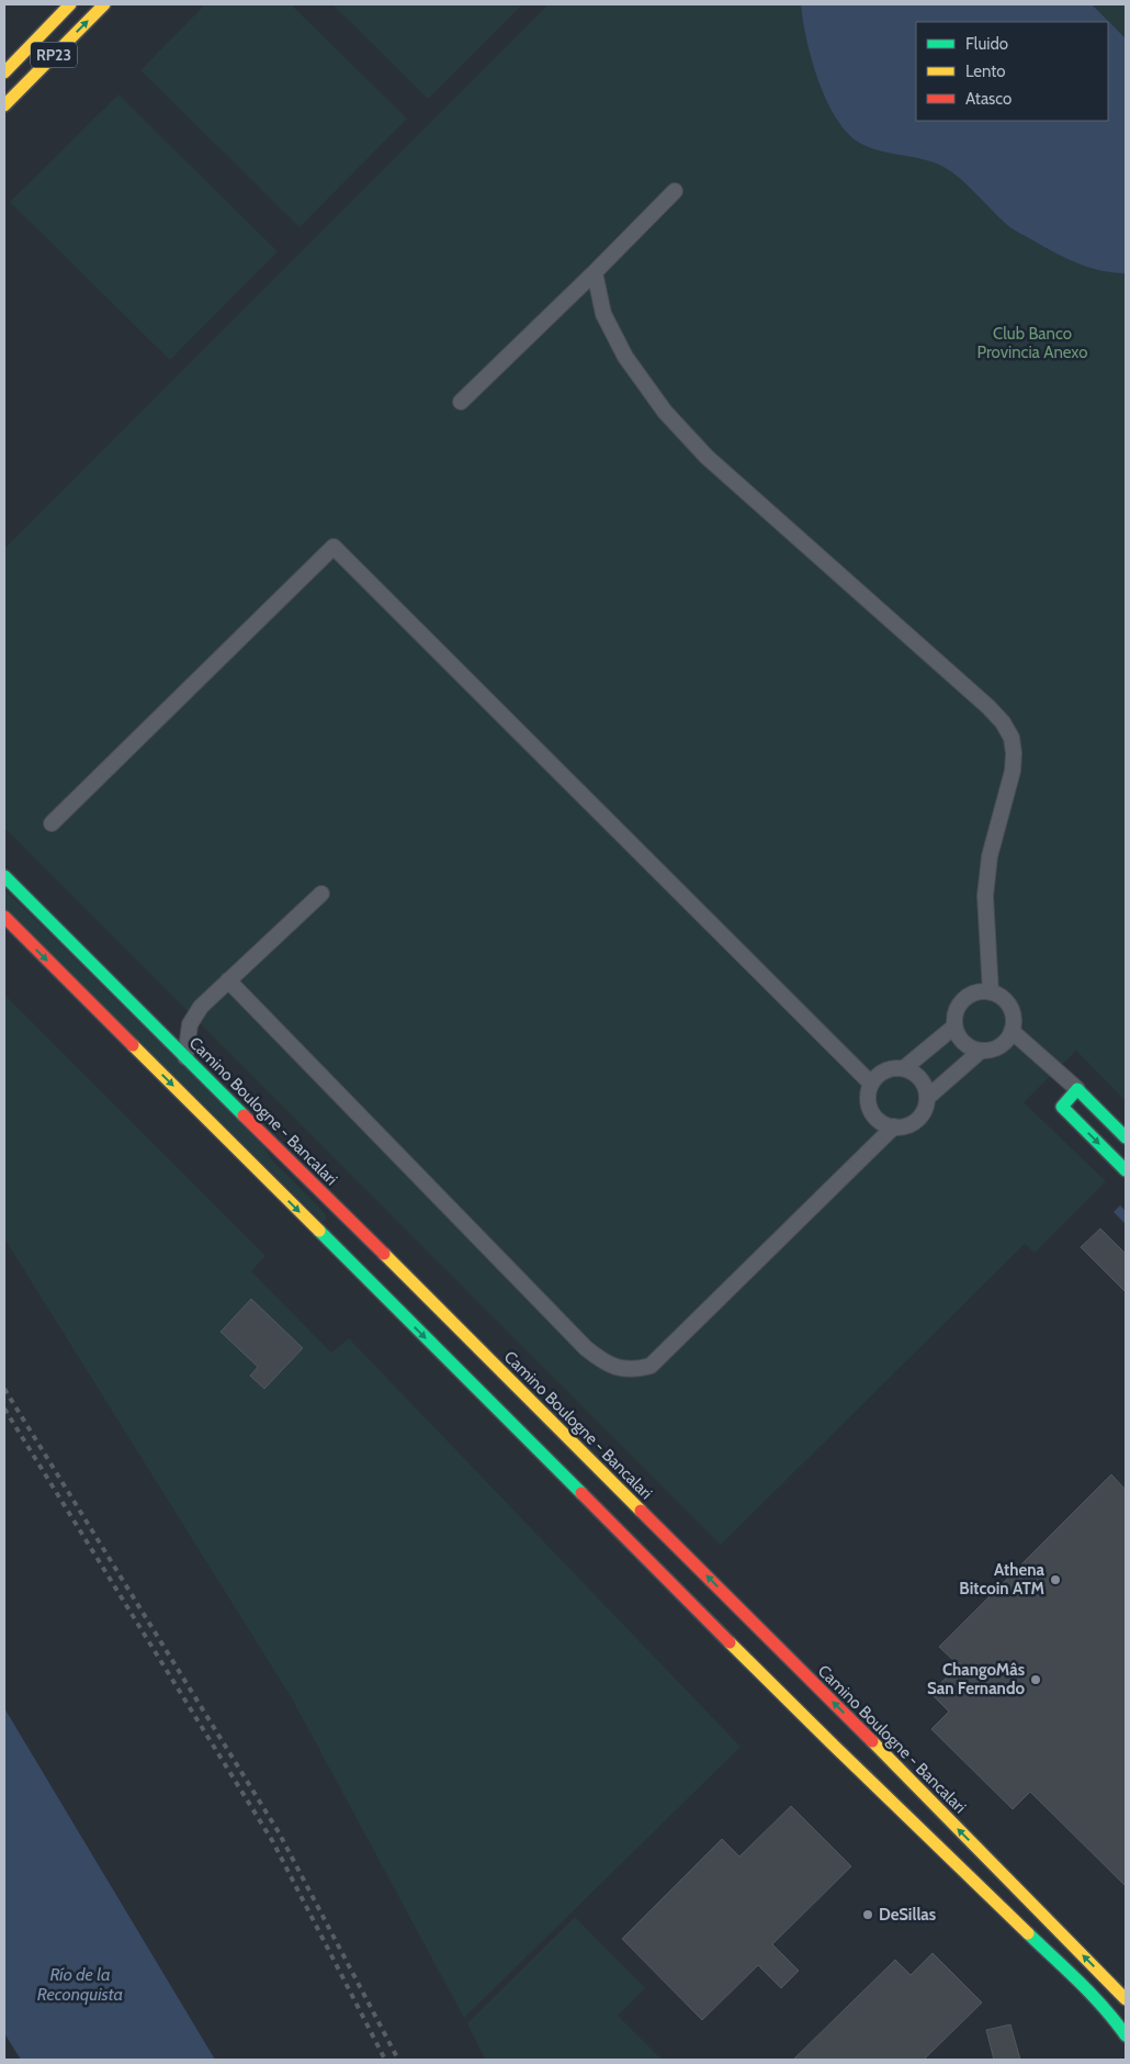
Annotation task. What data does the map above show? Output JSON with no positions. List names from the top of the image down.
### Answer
{
  "streets": {
    "main road": ["RP23", "Camino Boulogne - Bancalari"]
  },
  "water": ["Río de la Reconquista"],
  "parks": ["Club Banco Provincia Anexo"],
  "places": ["Athena Bitcoin ATM", "ChangoMâs San Fernando", "DeSillas"],
  "legend": ["Fluido", "Lento", "Atasco"]
}
